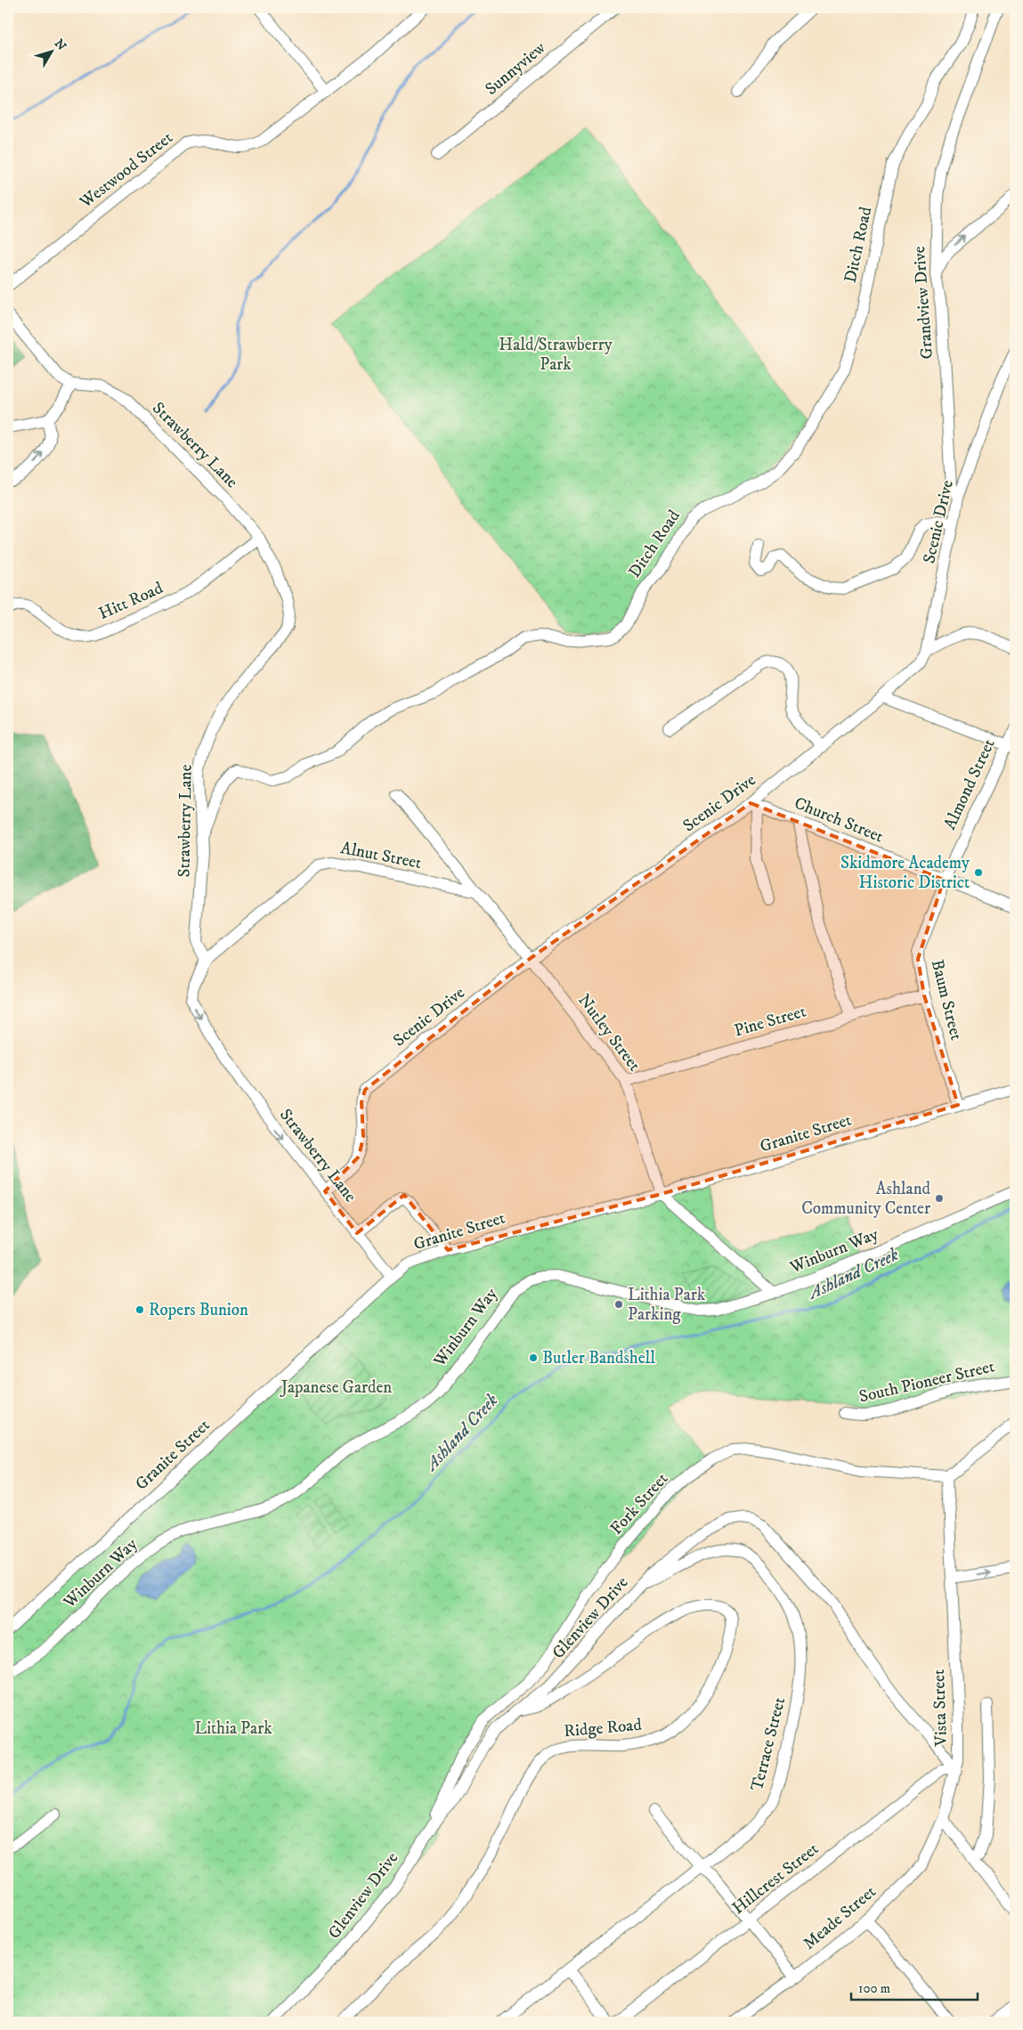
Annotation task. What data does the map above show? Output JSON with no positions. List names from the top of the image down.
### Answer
{
  "streets": {
    "street": [
      "Sunnyview",
      "Westwood Street",
      "Ditch Road",
      "Grandview Drive",
      "Strawberry Lane",
      "Scenic Drive",
      "Hitt Road",
      "Almond Street",
      "Church Street",
      "Alnut Street",
      "Baum Street",
      "Pine Street",
      "Nutley Street",
      "Granite Street",
      "Winburn Way",
      "South Pioneer Street",
      "Fork Street",
      "Glenview Drive",
      "Vista Street",
      "Ridge Road",
      "Terrace Street",
      "Hillcrest Street",
      "Meade Street"
    ]
  },
  "crossings": [
    ["Ditch Road", "Strawberry Lane"],
    ["Grandview Drive", "Scenic Drive"],
    ["Strawberry Lane", "Scenic Drive"],
    ["Strawberry Lane", "Hitt Road"],
    ["Strawberry Lane", "Alnut Street"],
    ["Strawberry Lane", "Granite Street"],
    ["Scenic Drive", "Church Street"],
    ["Scenic Drive", "Nutley Street"],
    ["Almond Street", "Church Street"],
    ["Almond Street", "Baum Street"],
    ["Church Street", "Baum Street"],
    ["Alnut Street", "Nutley Street"],
    ["Baum Street", "Pine Street"],
    ["Baum Street", "Granite Street"],
    ["Pine Street", "Nutley Street"],
    ["Nutley Street", "Granite Street"],
    ["Fork Street", "Glenview Drive"],
    ["Fork Street", "Vista Street"],
    ["Glenview Drive", "Vista Street"],
    ["Glenview Drive", "Ridge Road"],
    ["Glenview Drive", "Terrace Street"],
    ["Glenview Drive", "Hillcrest Street"],
    ["Vista Street", "Hillcrest Street"],
    ["Vista Street", "Meade Street"]
  ],
  "water": ["Ashland Creek"],
  "parks": ["Hald/Strawberry Park", "Japanese Garden", "Lithia Park"],
  "places": [
    "Skidmore Academy Historic District",
    "Ashland Community Center",
    "Lithia Park Parking",
    "Ropers Bunion",
    "Butler Bandshell"
  ],
  "scale_bar": "100 m",
  "north": "top right"
}
